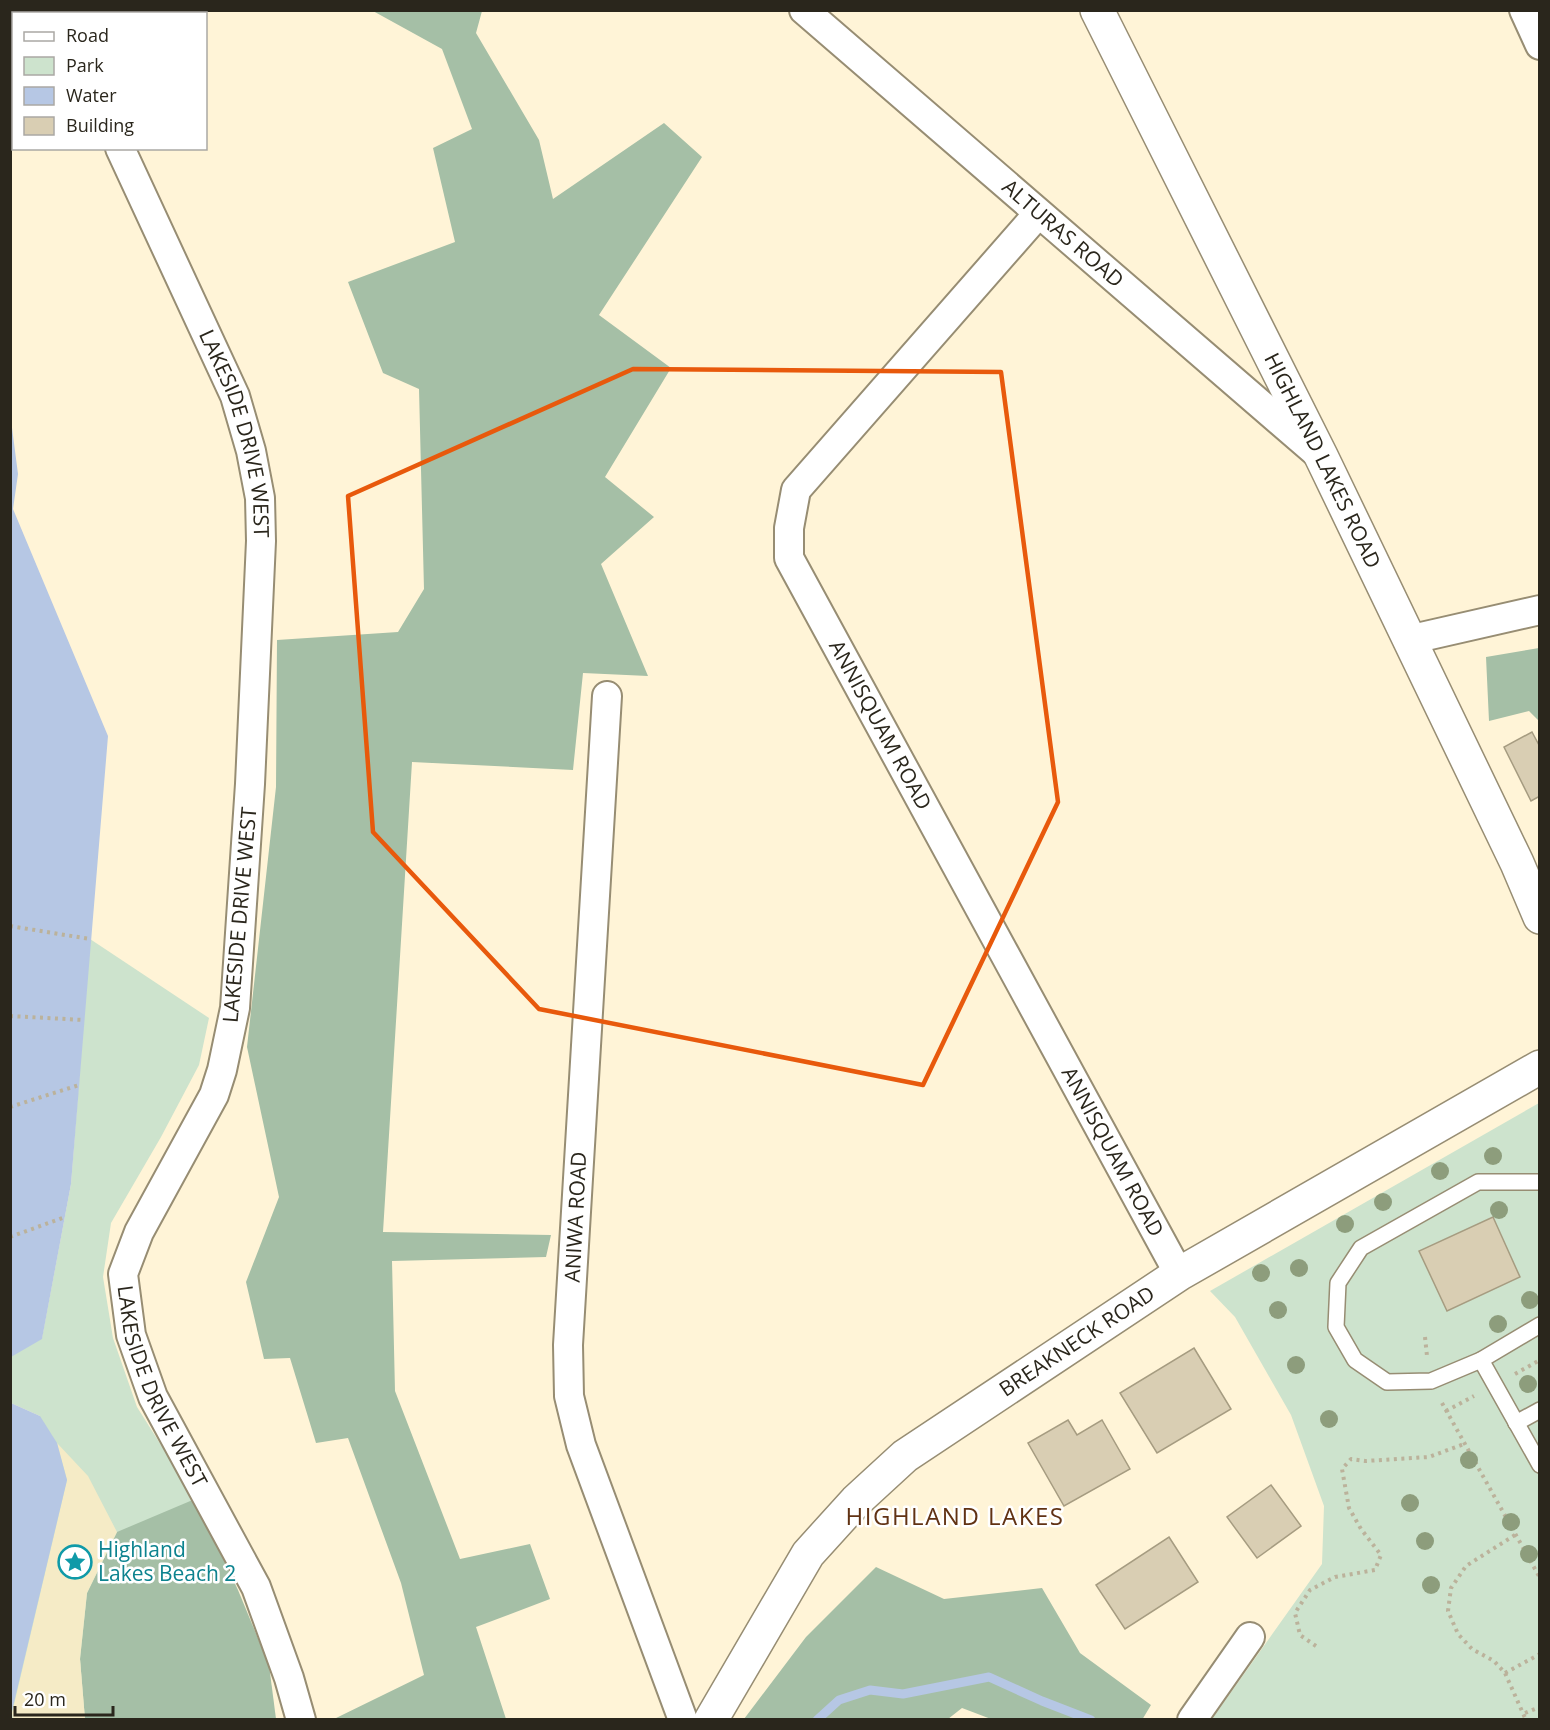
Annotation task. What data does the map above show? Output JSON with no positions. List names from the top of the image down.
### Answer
{
  "streets": {
    "street": [
      "ALTURAS ROAD",
      "LAKESIDE DRIVE WEST",
      "HIGHLAND LAKES ROAD",
      "ANNISQUAM ROAD",
      "ANIWA ROAD",
      "BREAKNECK ROAD"
    ]
  },
  "crossings": [
    ["ALTURAS ROAD", "HIGHLAND LAKES ROAD"],
    ["ALTURAS ROAD", "ANNISQUAM ROAD"],
    ["ANNISQUAM ROAD", "BREAKNECK ROAD"]
  ],
  "districts": ["HIGHLAND LAKES"],
  "places": {
    "place": ["Highland Lakes Beach 2"]
  },
  "legend": [
    "Road",
    "Park",
    "Water",
    "Building"
  ],
  "scale_bar": "20 m"
}
